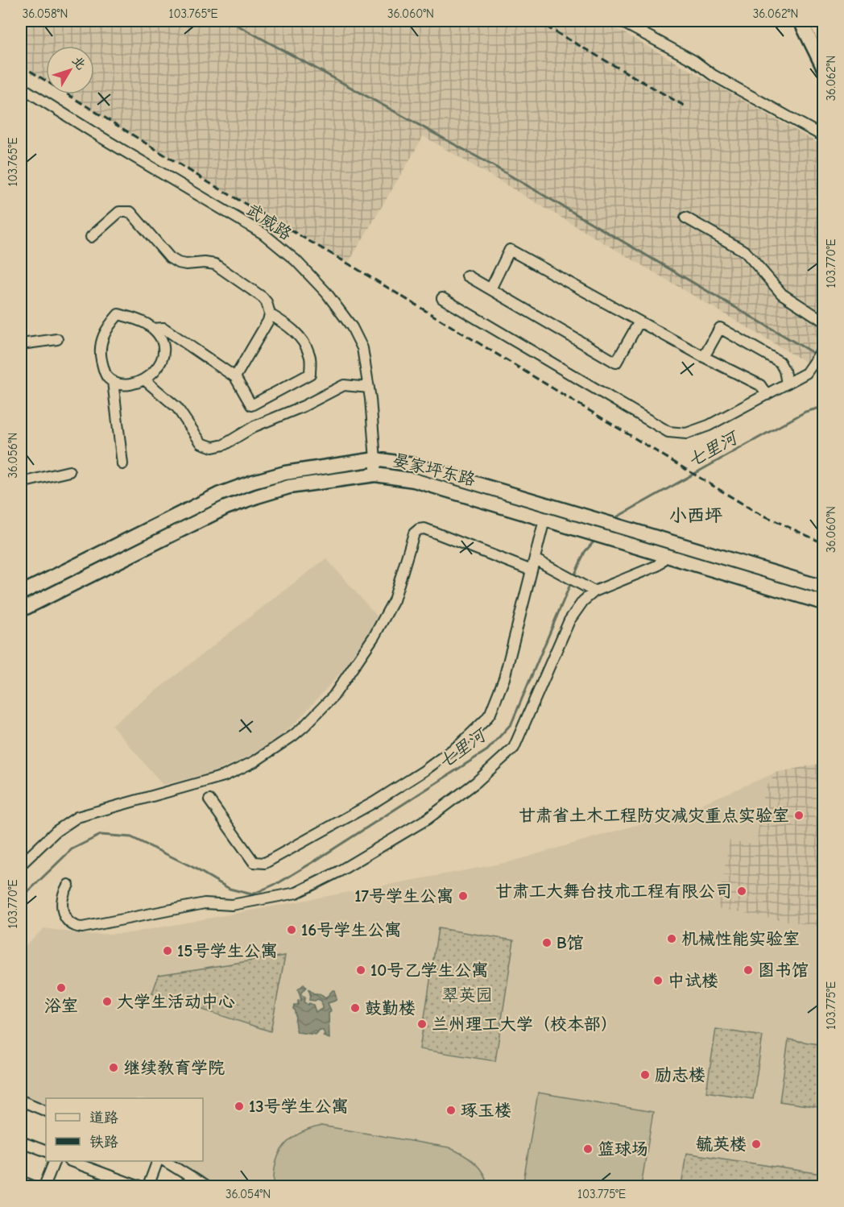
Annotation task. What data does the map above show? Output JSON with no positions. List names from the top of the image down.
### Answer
{
  "streets": {
    "highway": ["晏家坪东路"],
    "street": ["武威路"]
  },
  "crossings": [
    ["武威路", "晏家坪东路"]
  ],
  "districts": ["小西坪"],
  "water": ["七里河"],
  "parks": ["翠英园"],
  "places": [
    "甘肃省土木工程防灾减灾重点实验室",
    "甘肃工大舞台技术工程有限公司",
    "17号学生公寓",
    "16号学生公寓",
    "机械性能实验室",
    "B馆",
    "15号学生公寓",
    "10号乙学生公寓",
    "图书馆",
    "中试楼",
    "浴室",
    "大学生活动中心",
    "鼓勤楼",
    "兰州理工大学（校本部）",
    "继续教育学院",
    "励志楼",
    "13号学生公寓",
    "琢玉楼",
    "毓英楼",
    "篮球场"
  ],
  "legend": ["道路", "铁路"],
  "north": "top right",
  "coordinates": [
    "36.058°N",
    "103.765°E",
    "36.060°N",
    "36.062°N",
    "103.770°E",
    "36.056°N",
    "103.775°E",
    "36.054°N"
  ]
}
